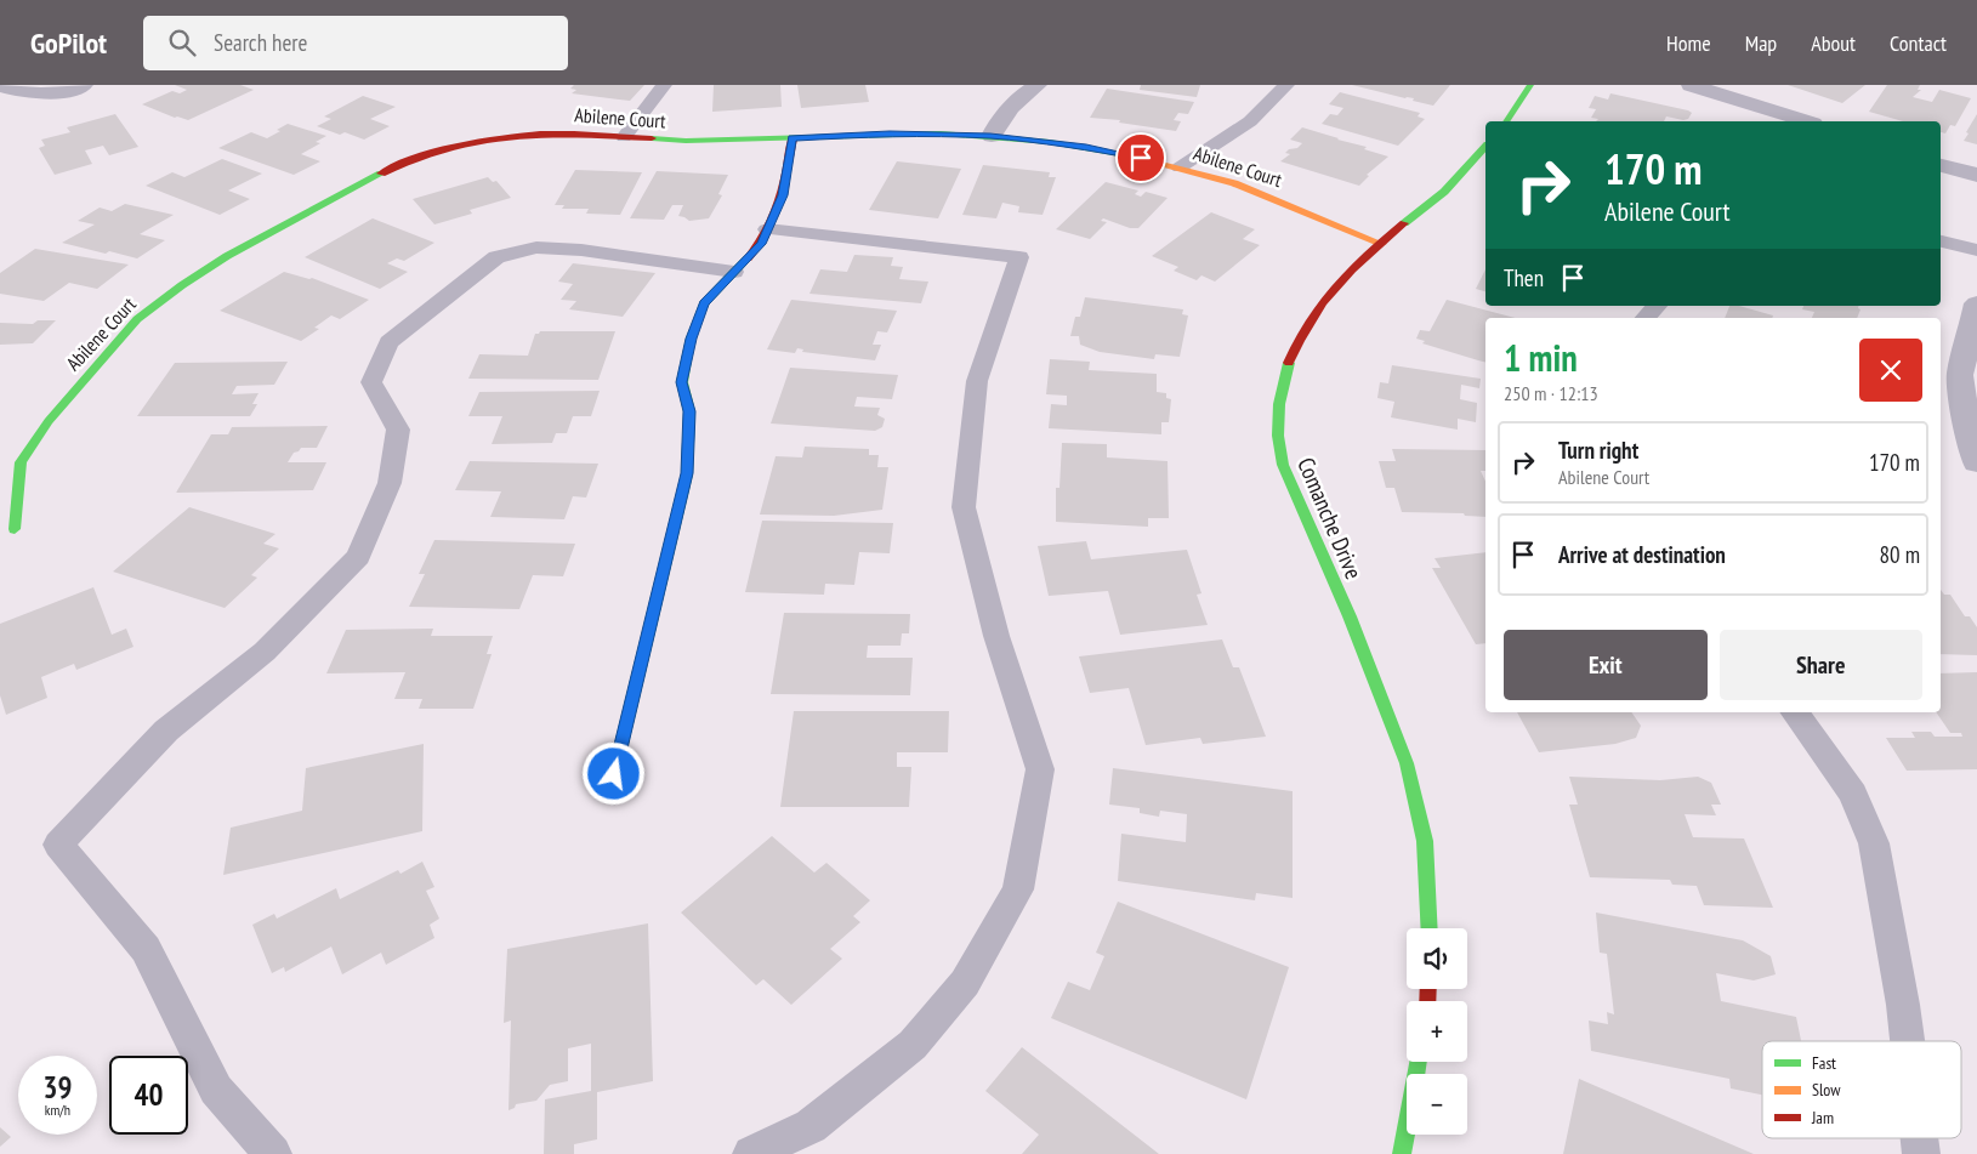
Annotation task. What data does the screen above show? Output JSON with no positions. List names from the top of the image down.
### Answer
{
  "streets": {
    "street": ["Abilene Court", "Comanche Drive"]
  },
  "crossings": [
    ["Abilene Court", "Comanche Drive"]
  ],
  "legend": ["Fast", "Slow", "Jam"],
  "page": {
    "header": "GoPilot",
    "search": "Search here",
    "nav": [
      "Home",
      "Map",
      "About",
      "Contact"
    ],
    "turn": ["170 m", "Abilene Court"],
    "then": "Then",
    "heading": ["1 min", "250 m · 12:13"],
    "list": [
      {
        "name": "Turn right",
        "note": "Abilene Court",
        "value": "170 m"
      },
      {
        "name": "Arrive at destination",
        "value": "80 m"
      }
    ],
    "buttons": ["Exit", "Share"],
    "map_buttons": ["+", "−"],
    "speed": "39 km/h",
    "limit": "40"
  }
}
